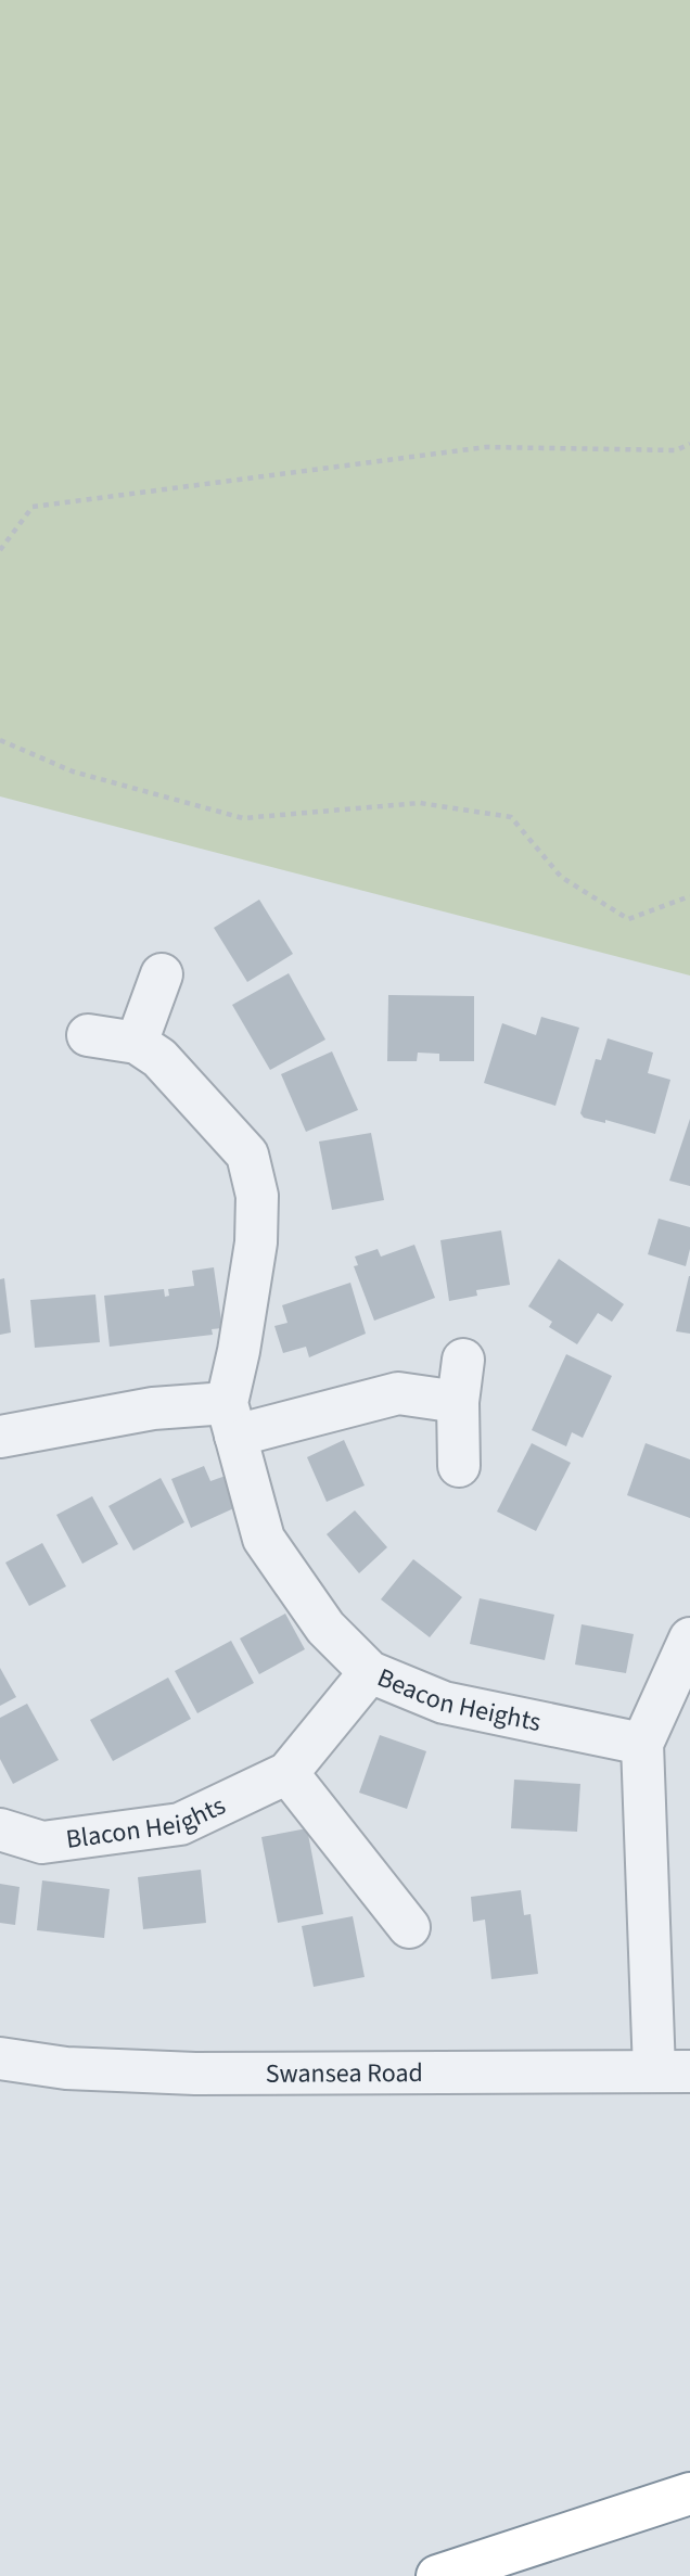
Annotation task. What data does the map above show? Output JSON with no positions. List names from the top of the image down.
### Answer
{
  "streets": {
    "street": ["Beacon Heights", "Blacon Heights", "Swansea Road"]
  },
  "crossings": [
    ["Beacon Heights", "Blacon Heights"]
  ]
}
